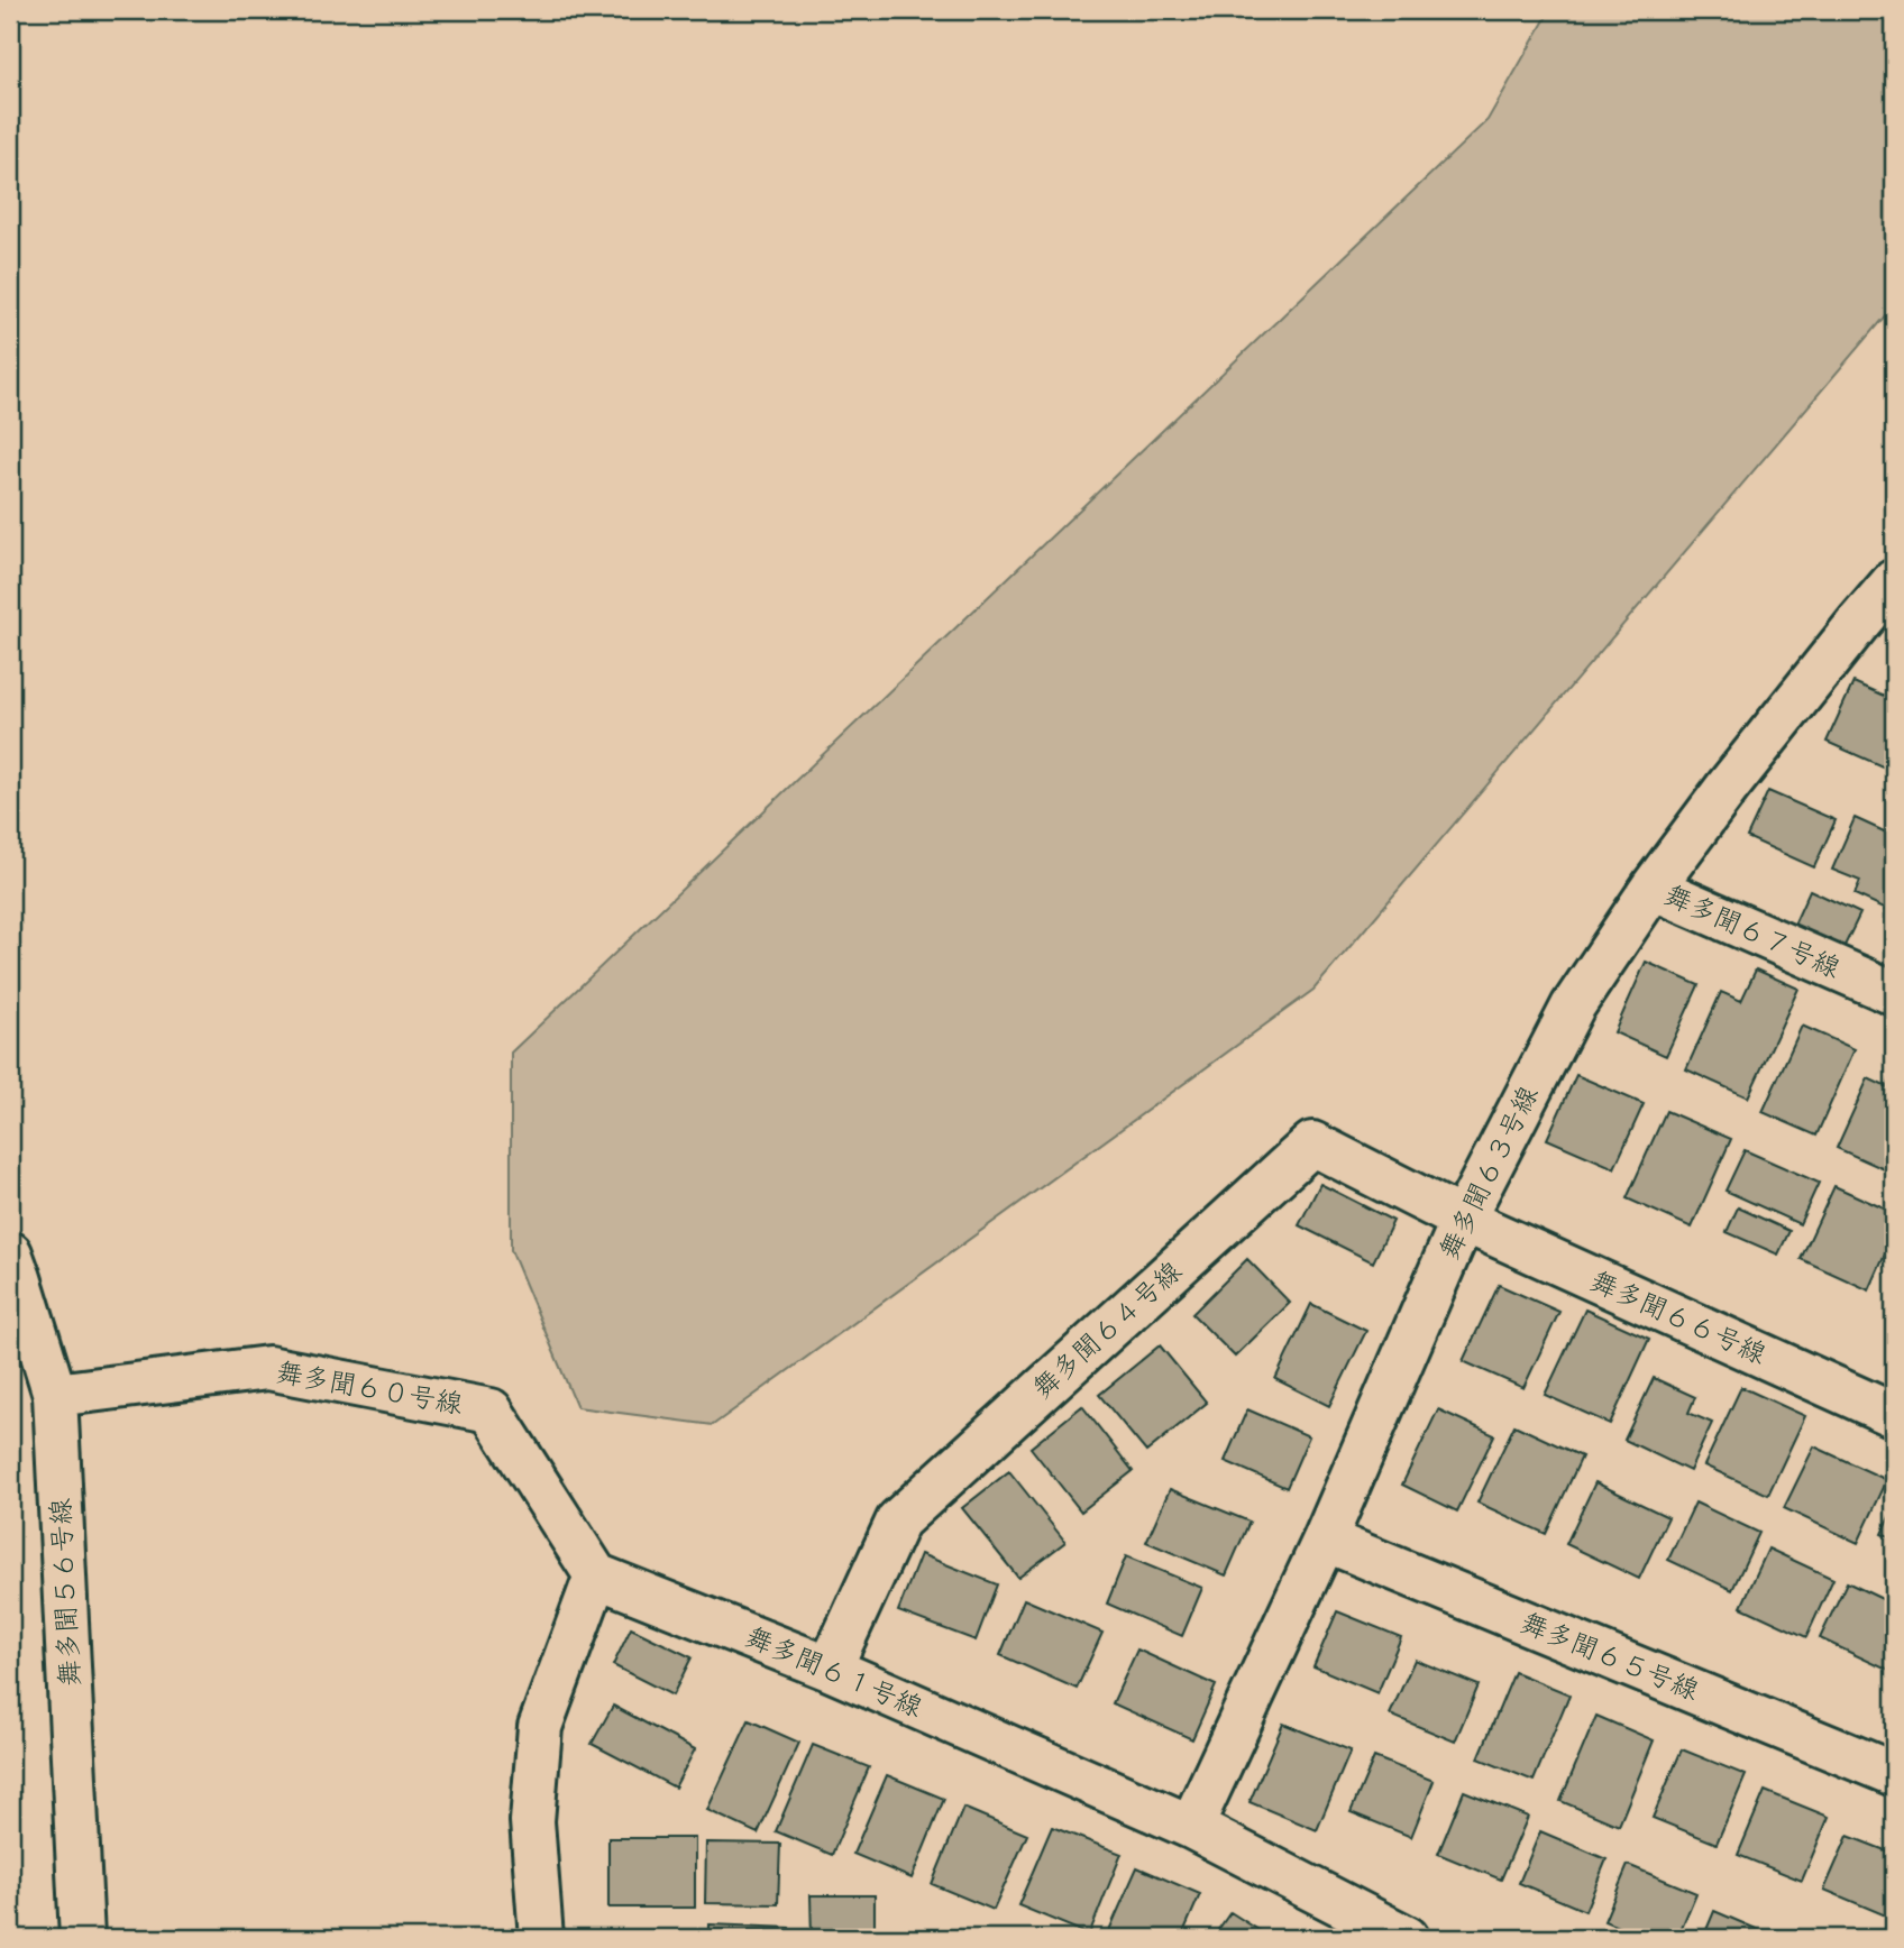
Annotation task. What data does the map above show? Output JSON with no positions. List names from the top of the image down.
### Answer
{
  "streets": {
    "street": [
      "舞多聞６７号線",
      "舞多聞６３号線",
      "舞多聞６６号線",
      "舞多聞６４号線",
      "舞多聞６０号線",
      "舞多聞５６号線",
      "舞多聞６５号線",
      "舞多聞６１号線"
    ]
  },
  "crossings": [
    ["舞多聞６７号線", "舞多聞６３号線"],
    ["舞多聞６３号線", "舞多聞６６号線"],
    ["舞多聞６３号線", "舞多聞６４号線"],
    ["舞多聞６３号線", "舞多聞６５号線"],
    ["舞多聞６３号線", "舞多聞６１号線"],
    ["舞多聞６６号線", "舞多聞６４号線"],
    ["舞多聞６４号線", "舞多聞６１号線"],
    ["舞多聞６０号線", "舞多聞５６号線"],
    ["舞多聞６０号線", "舞多聞６１号線"]
  ]
}
